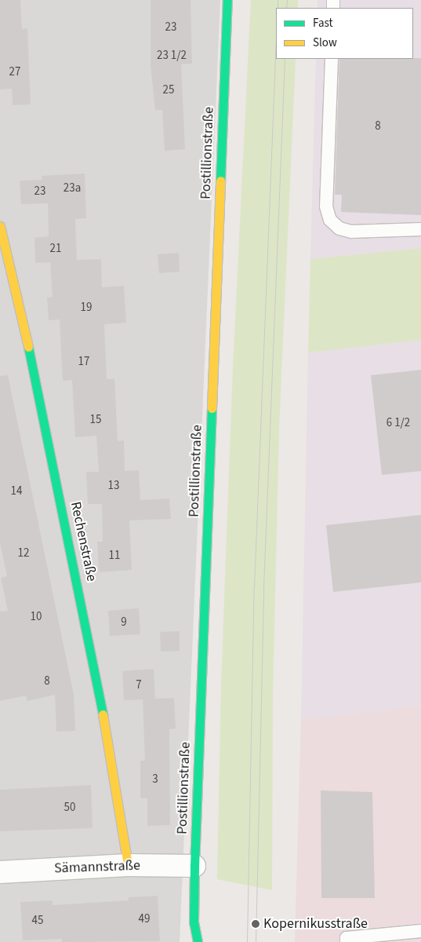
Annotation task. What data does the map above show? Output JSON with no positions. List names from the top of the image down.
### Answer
{
  "streets": {
    "street": ["Postillionstraße", "Rechenstraße", "Sämannstraße"]
  },
  "crossings": [
    ["Postillionstraße", "Sämannstraße"],
    ["Rechenstraße", "Sämannstraße"]
  ],
  "places": ["Kopernikusstraße"],
  "house_numbers": [
    "23",
    "23 1/2",
    "27",
    "25",
    "8",
    "23a",
    "23",
    "21",
    "19",
    "17",
    "15",
    "6 1/2",
    "13",
    "14",
    "12",
    "11",
    "10",
    "9",
    "8",
    "7",
    "3",
    "50",
    "49",
    "45"
  ],
  "legend": ["Fast", "Slow"]
}
